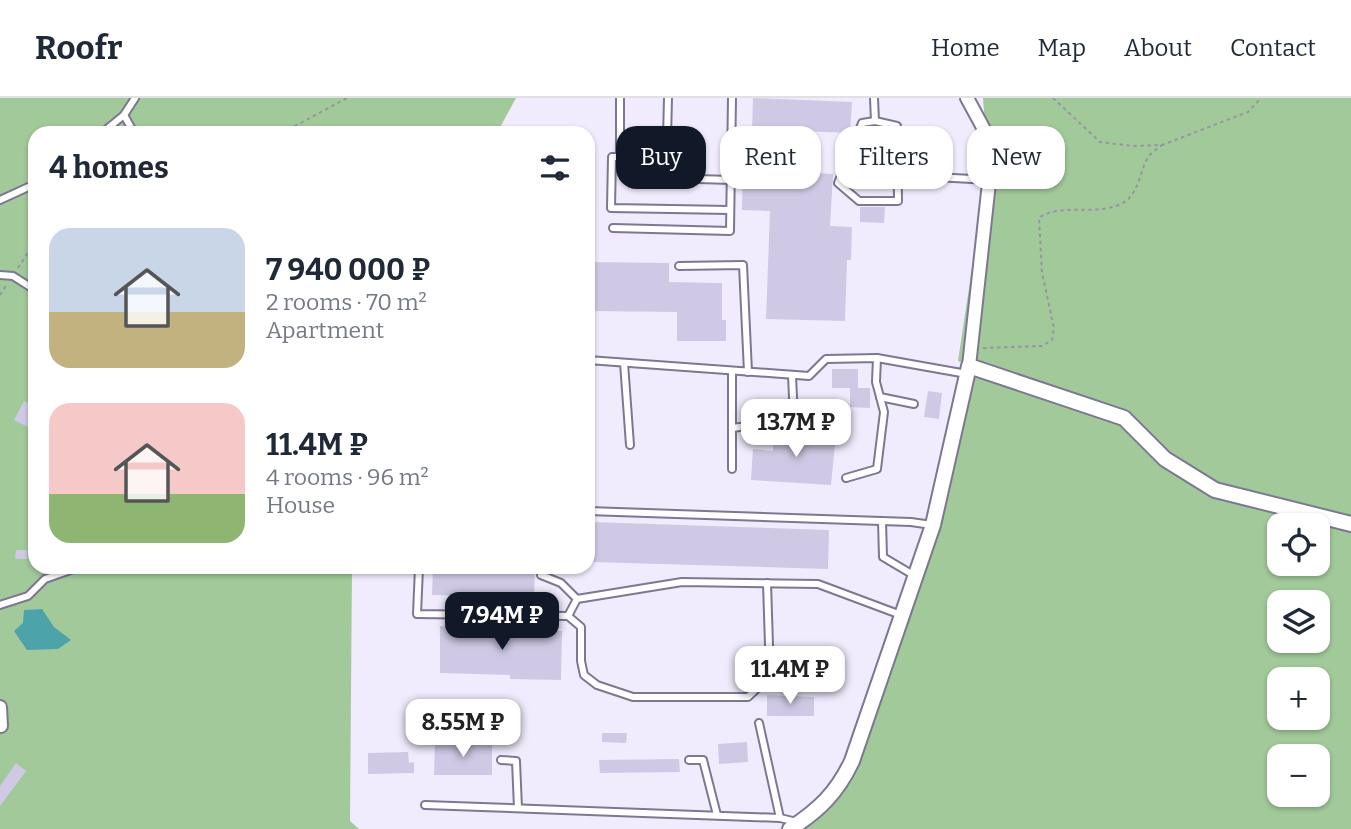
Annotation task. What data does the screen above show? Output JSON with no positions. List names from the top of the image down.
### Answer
{
  "page": {
    "header": "Roofr",
    "nav": [
      "Home",
      "Map",
      "About",
      "Contact"
    ],
    "chip": [
      "Buy",
      "Rent",
      "Filters",
      "New"
    ],
    "heading": "4 homes",
    "list": [
      {
        "name": "7 940 000 ₽",
        "note": "2 rooms · 70 m² · Apartment"
      },
      {
        "name": "11.4M ₽",
        "note": "4 rooms · 96 m² · House"
      }
    ],
    "price": [
      "13.7M ₽",
      "7.94M ₽",
      "11.4M ₽",
      "8.55M ₽"
    ],
    "map_buttons": ["+", "−"]
  }
}
